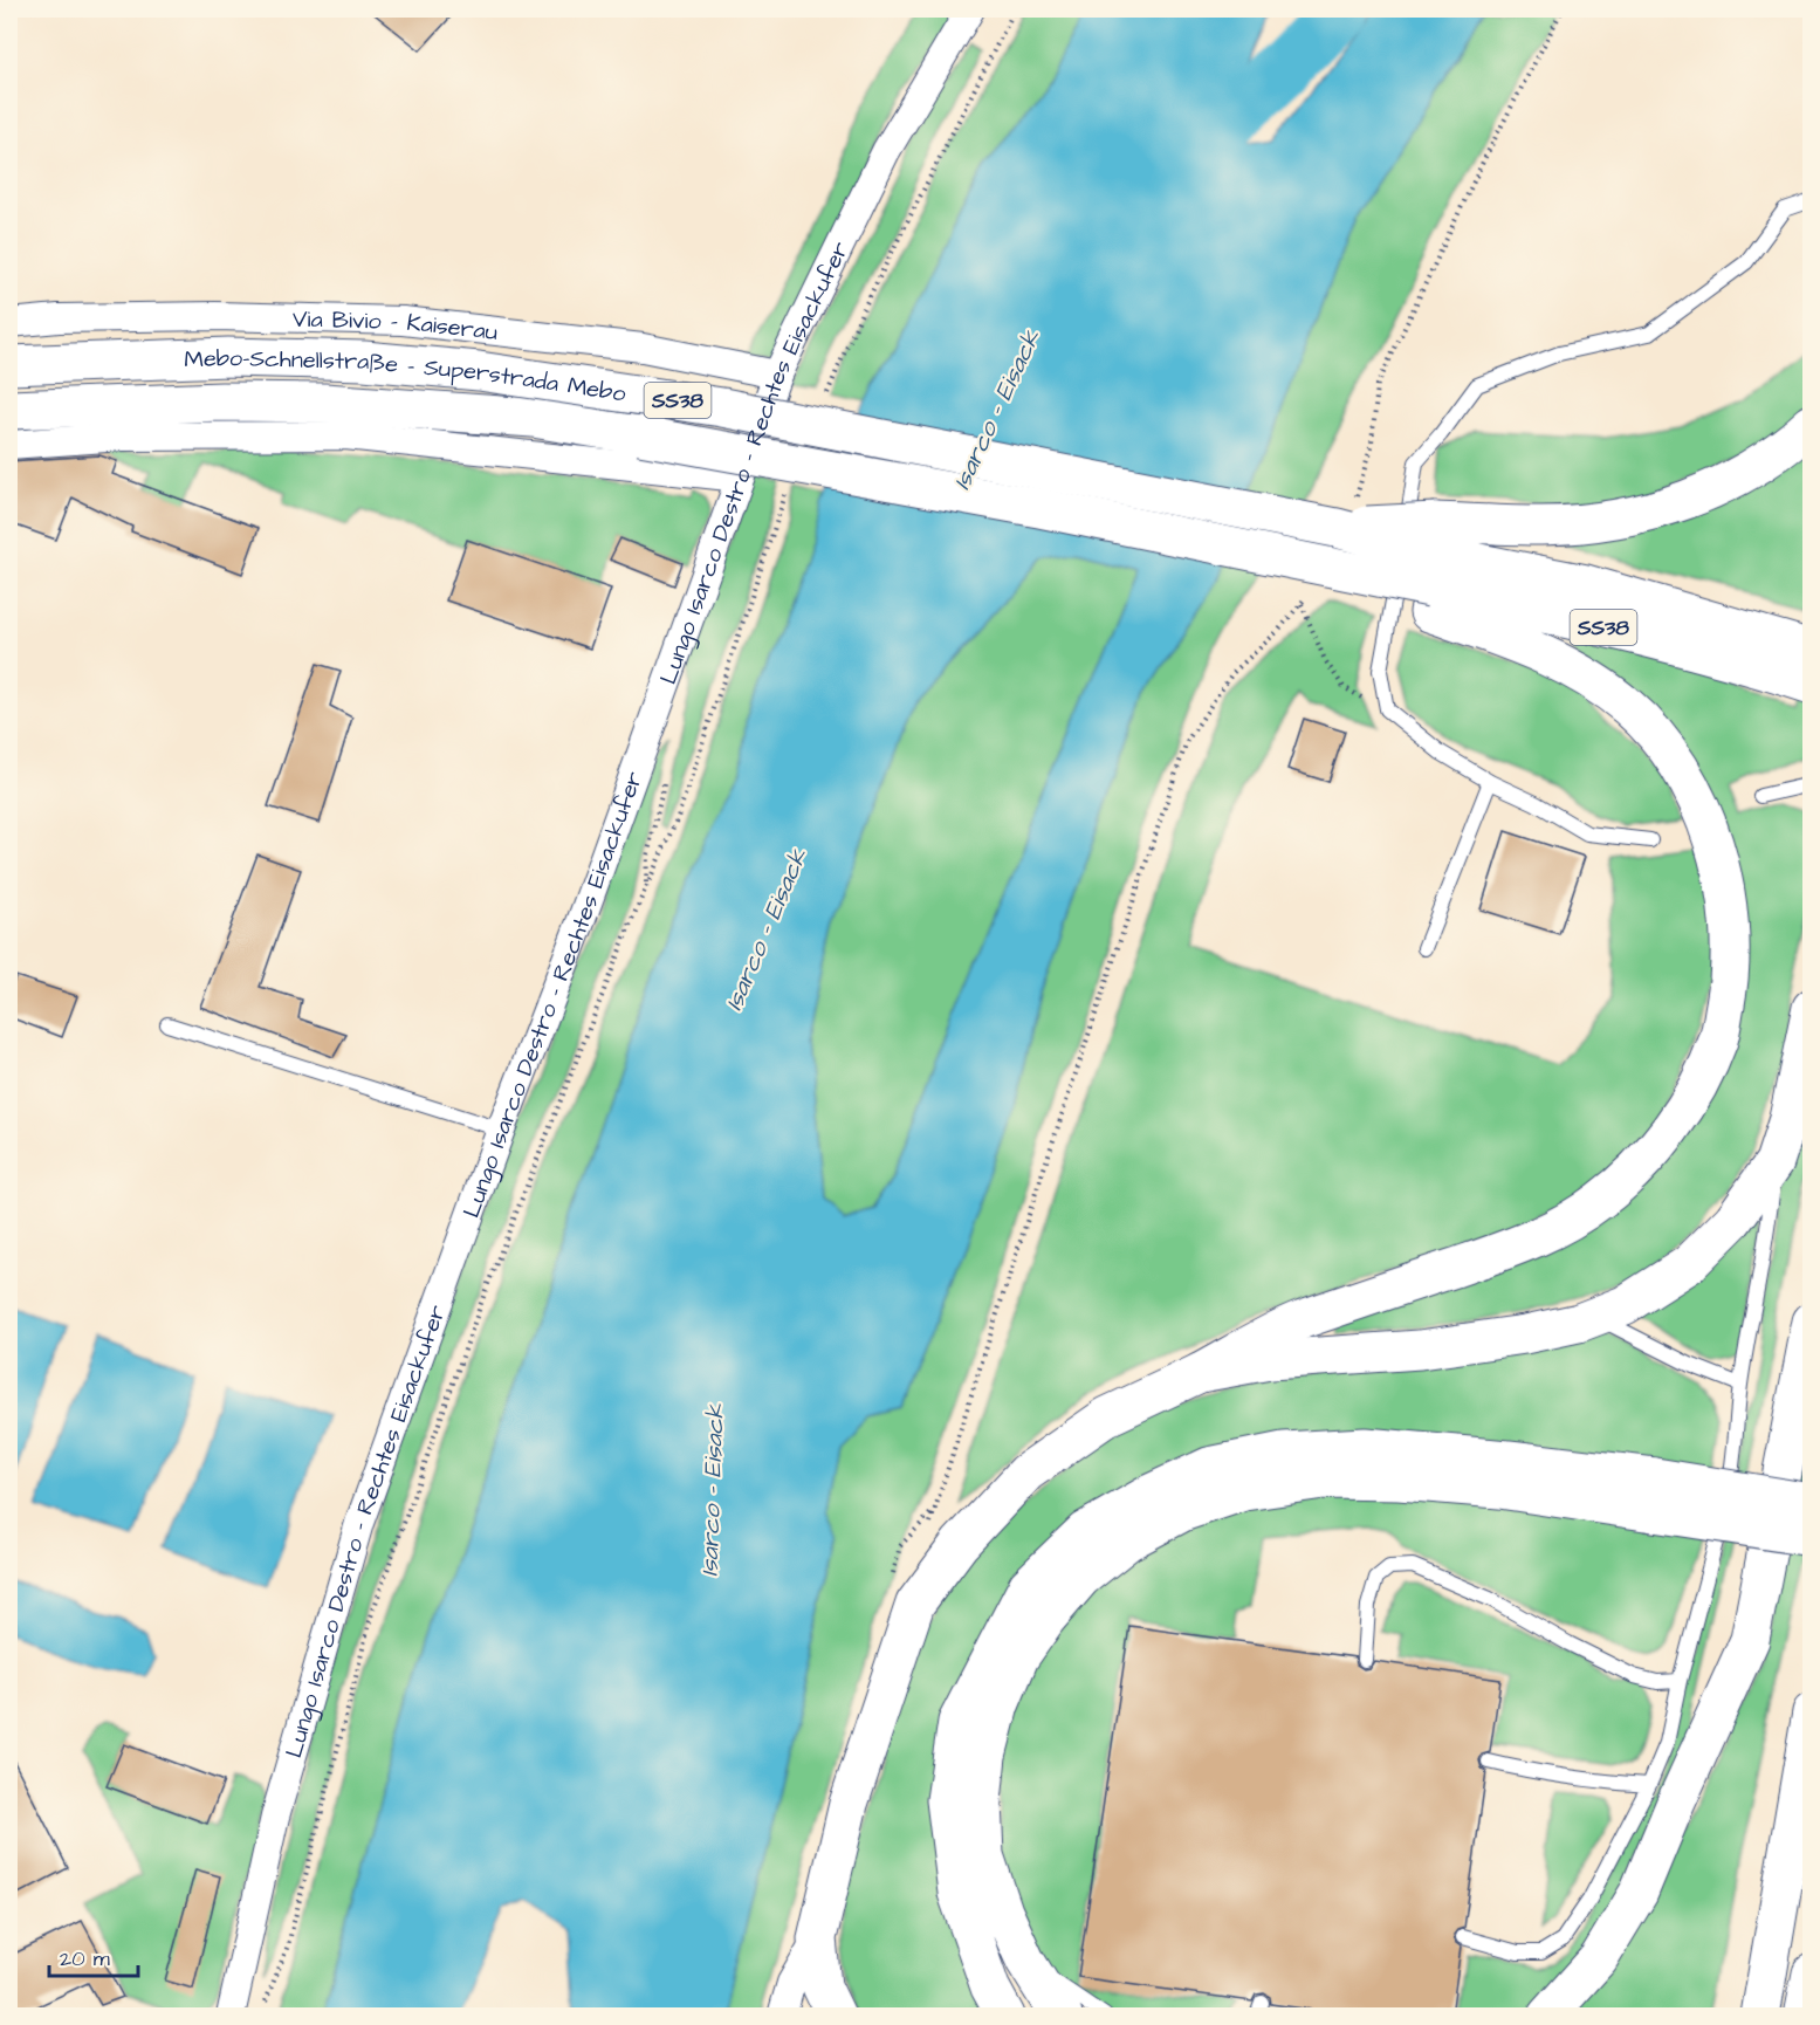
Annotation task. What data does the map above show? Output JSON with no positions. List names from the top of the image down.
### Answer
{
  "streets": {
    "main road": ["Mebo-Schnellstraße - Superstrada Mebo", "SS38"],
    "street": ["Via Bivio - Kaiserau", "Lungo Isarco Destro - Rechtes Eisackufer"]
  },
  "crossings": [
    ["Via Bivio - Kaiserau", "Lungo Isarco Destro - Rechtes Eisackufer"],
    ["Mebo-Schnellstraße - Superstrada Mebo", "SS38"]
  ],
  "water": ["Isarco - Eisack"],
  "scale_bar": "20 m"
}
